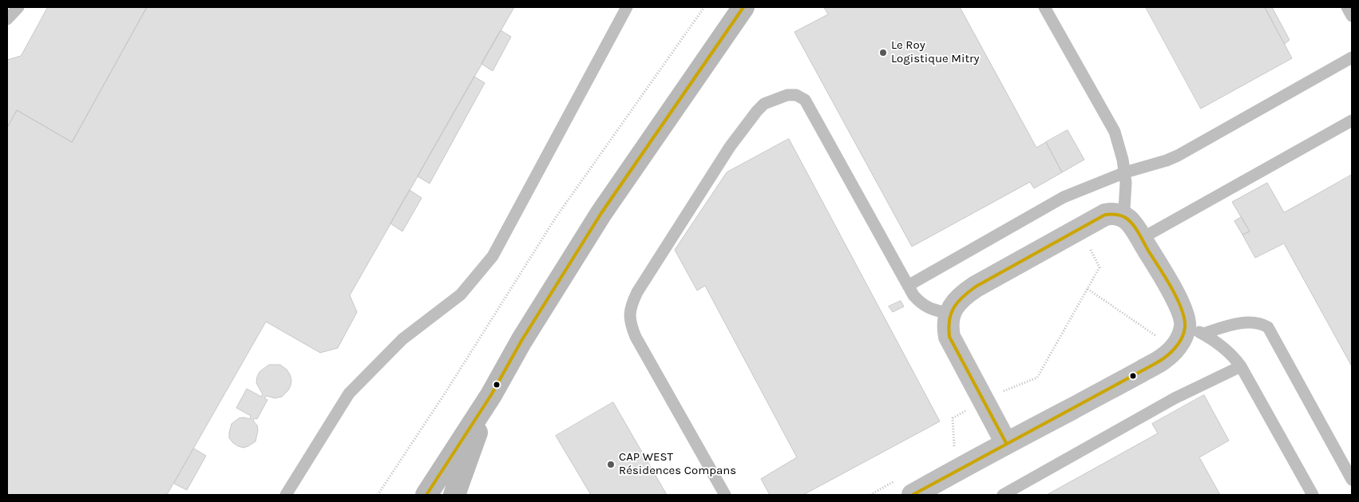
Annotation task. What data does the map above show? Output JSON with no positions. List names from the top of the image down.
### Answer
{
  "places": ["Le Roy Logistique Mitry", "CAP WEST Résidences Compans"]
}
